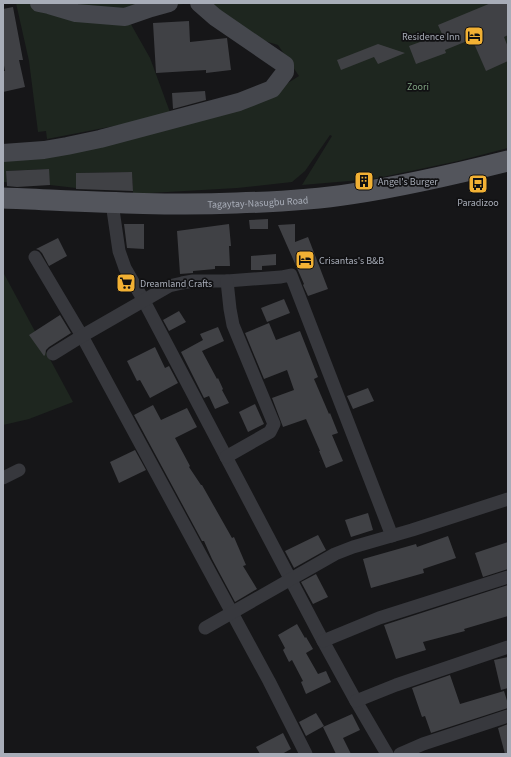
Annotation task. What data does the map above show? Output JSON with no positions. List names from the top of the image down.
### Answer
{
  "streets": {
    "main road": ["Tagaytay-Nasugbu Road"]
  },
  "parks": ["Zoori"],
  "places": {
    "hotel": ["Residence Inn", "Crisantas's B&B"],
    "building": ["Angel's Burger"],
    "bus stop": ["Paradizoo"],
    "supermarket": ["Dreamland Crafts"]
  }
}
